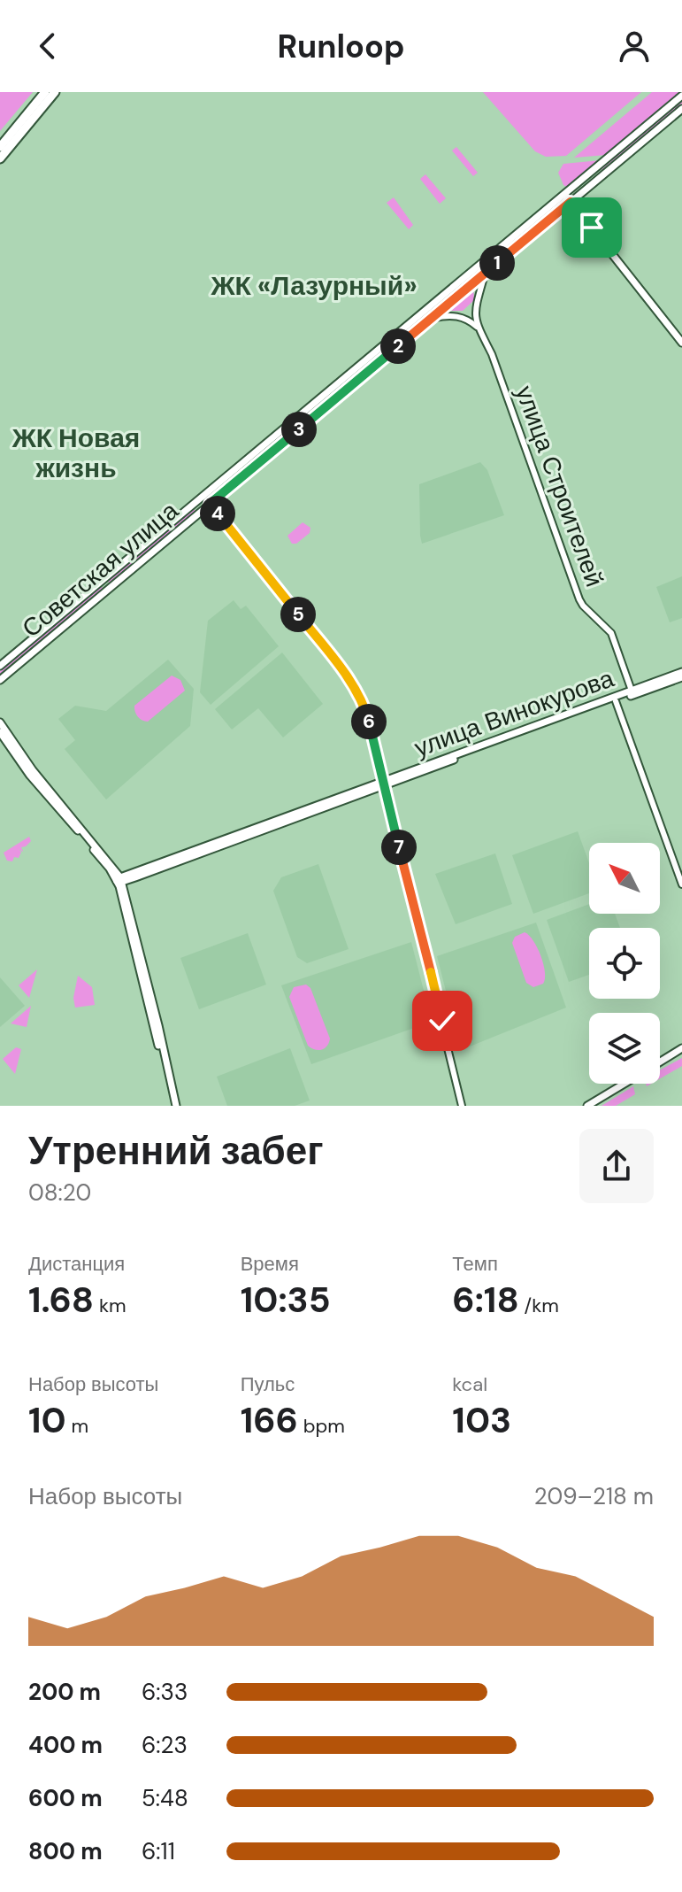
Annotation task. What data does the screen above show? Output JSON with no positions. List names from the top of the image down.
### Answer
{
  "streets": {
    "main road": ["Советская улица", "улица Винокурова"],
    "street": ["улица Строителей"]
  },
  "crossings": [
    ["улица Строителей", "Советская улица"],
    ["улица Строителей", "улица Винокурова"]
  ],
  "districts": ["ЖК «Лазурный»", "ЖК Новая жизнь"],
  "north": "top left",
  "page": {
    "header": "Runloop",
    "pins": [
      "1",
      "2",
      "3",
      "4",
      "5",
      "6",
      "7"
    ],
    "heading": ["Утренний забег", "08:20"],
    "stats": [
      ["Дистанция", "1.68 km"],
      ["Время", "10:35"],
      ["Темп", "6:18 /km"],
      ["Набор высоты", "10 m"],
      ["Пульс", "166 bpm"],
      ["kcal", "103"]
    ],
    "chart": ["Набор высоты", "209–218 m"],
    "list": [
      {
        "name": "200 m",
        "note": "6:33"
      },
      {
        "name": "400 m",
        "note": "6:23"
      },
      {
        "name": "600 m",
        "note": "5:48"
      },
      {
        "name": "800 m",
        "note": "6:11"
      }
    ]
  }
}
